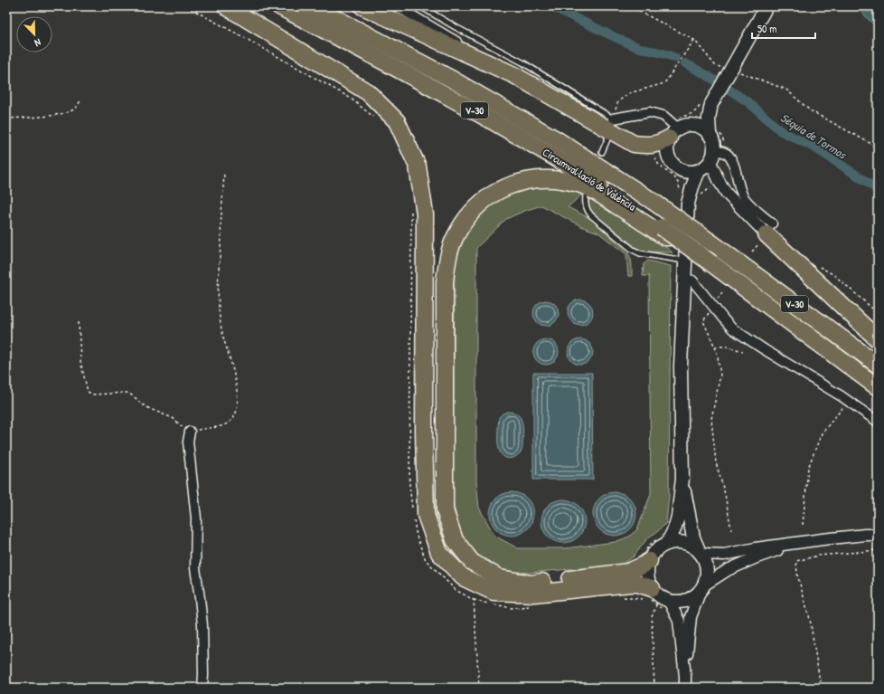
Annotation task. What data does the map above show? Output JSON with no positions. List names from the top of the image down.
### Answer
{
  "streets": {
    "highway": ["V-30", "Circumval·lació de València"]
  },
  "water": ["Séquia de Tormos"],
  "scale_bar": "50 m",
  "north": "bottom right"
}
